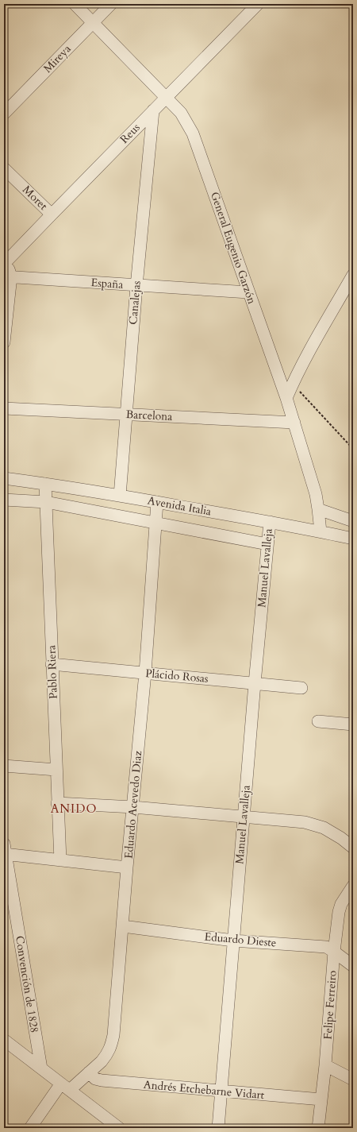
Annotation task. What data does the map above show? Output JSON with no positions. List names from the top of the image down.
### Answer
{
  "streets": {
    "street": [
      "Mireya",
      "Reus",
      "Moret",
      "General Eugenio Garzón",
      "España",
      "Canalejas",
      "Barcelona",
      "Avenida Italia",
      "Manuel Lavalleja",
      "Pablo Riera",
      "Plácido Rosas",
      "Eduardo Acevedo Diaz",
      "Eduardo Dieste",
      "Convención de 1828",
      "Felipe Ferreiro",
      "Andrés Etchebarne Vidart"
    ]
  },
  "crossings": [
    ["Mireya", "General Eugenio Garzón"],
    ["Reus", "Moret"],
    ["Reus", "General Eugenio Garzón"],
    ["Reus", "Canalejas"],
    ["General Eugenio Garzón", "España"],
    ["General Eugenio Garzón", "Barcelona"],
    ["General Eugenio Garzón", "Avenida Italia"],
    ["España", "Canalejas"],
    ["Canalejas", "Barcelona"],
    ["Canalejas", "Avenida Italia"],
    ["Avenida Italia", "Manuel Lavalleja"],
    ["Avenida Italia", "Pablo Riera"],
    ["Avenida Italia", "Eduardo Acevedo Diaz"],
    ["Manuel Lavalleja", "Plácido Rosas"],
    ["Manuel Lavalleja", "Eduardo Dieste"],
    ["Manuel Lavalleja", "Andrés Etchebarne Vidart"],
    ["Pablo Riera", "Plácido Rosas"],
    ["Plácido Rosas", "Eduardo Acevedo Diaz"],
    ["Eduardo Acevedo Diaz", "Eduardo Dieste"],
    ["Eduardo Acevedo Diaz", "Andrés Etchebarne Vidart"],
    ["Eduardo Dieste", "Felipe Ferreiro"],
    ["Felipe Ferreiro", "Andrés Etchebarne Vidart"]
  ],
  "districts": ["ANIDO"]
}
